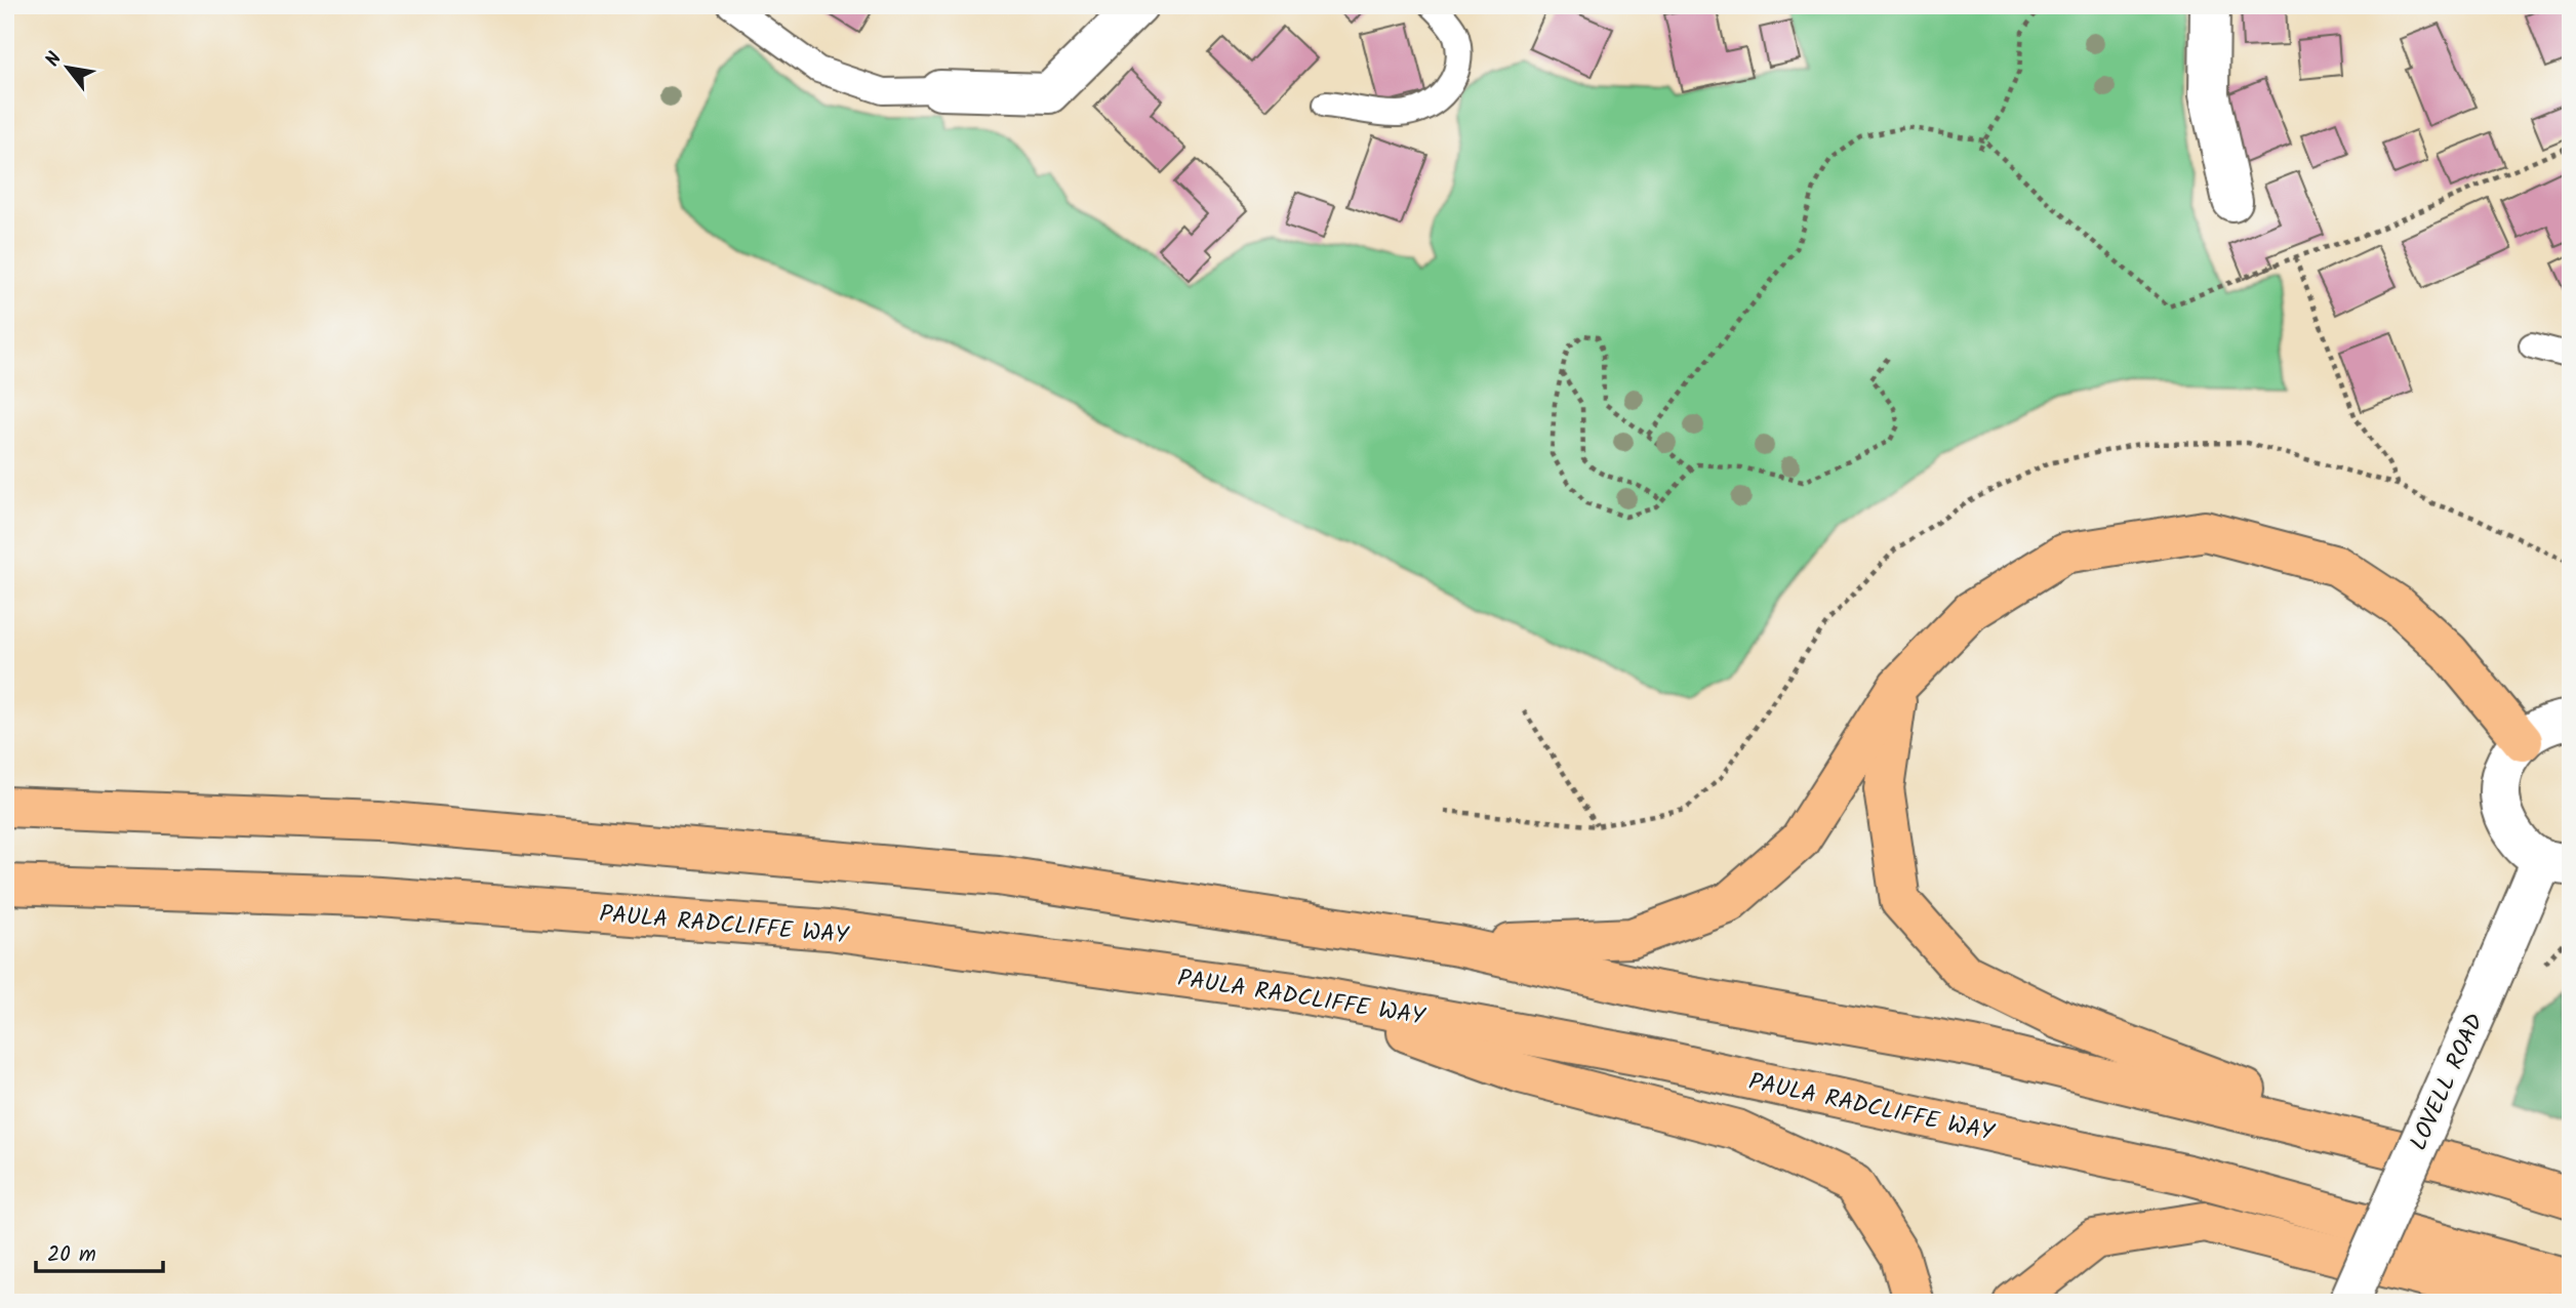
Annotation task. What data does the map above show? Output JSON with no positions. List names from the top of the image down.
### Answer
{
  "streets": {
    "highway": ["PAULA RADCLIFFE WAY"],
    "street": ["LOVELL ROAD"]
  },
  "scale_bar": "20 m",
  "north": "top left"
}
